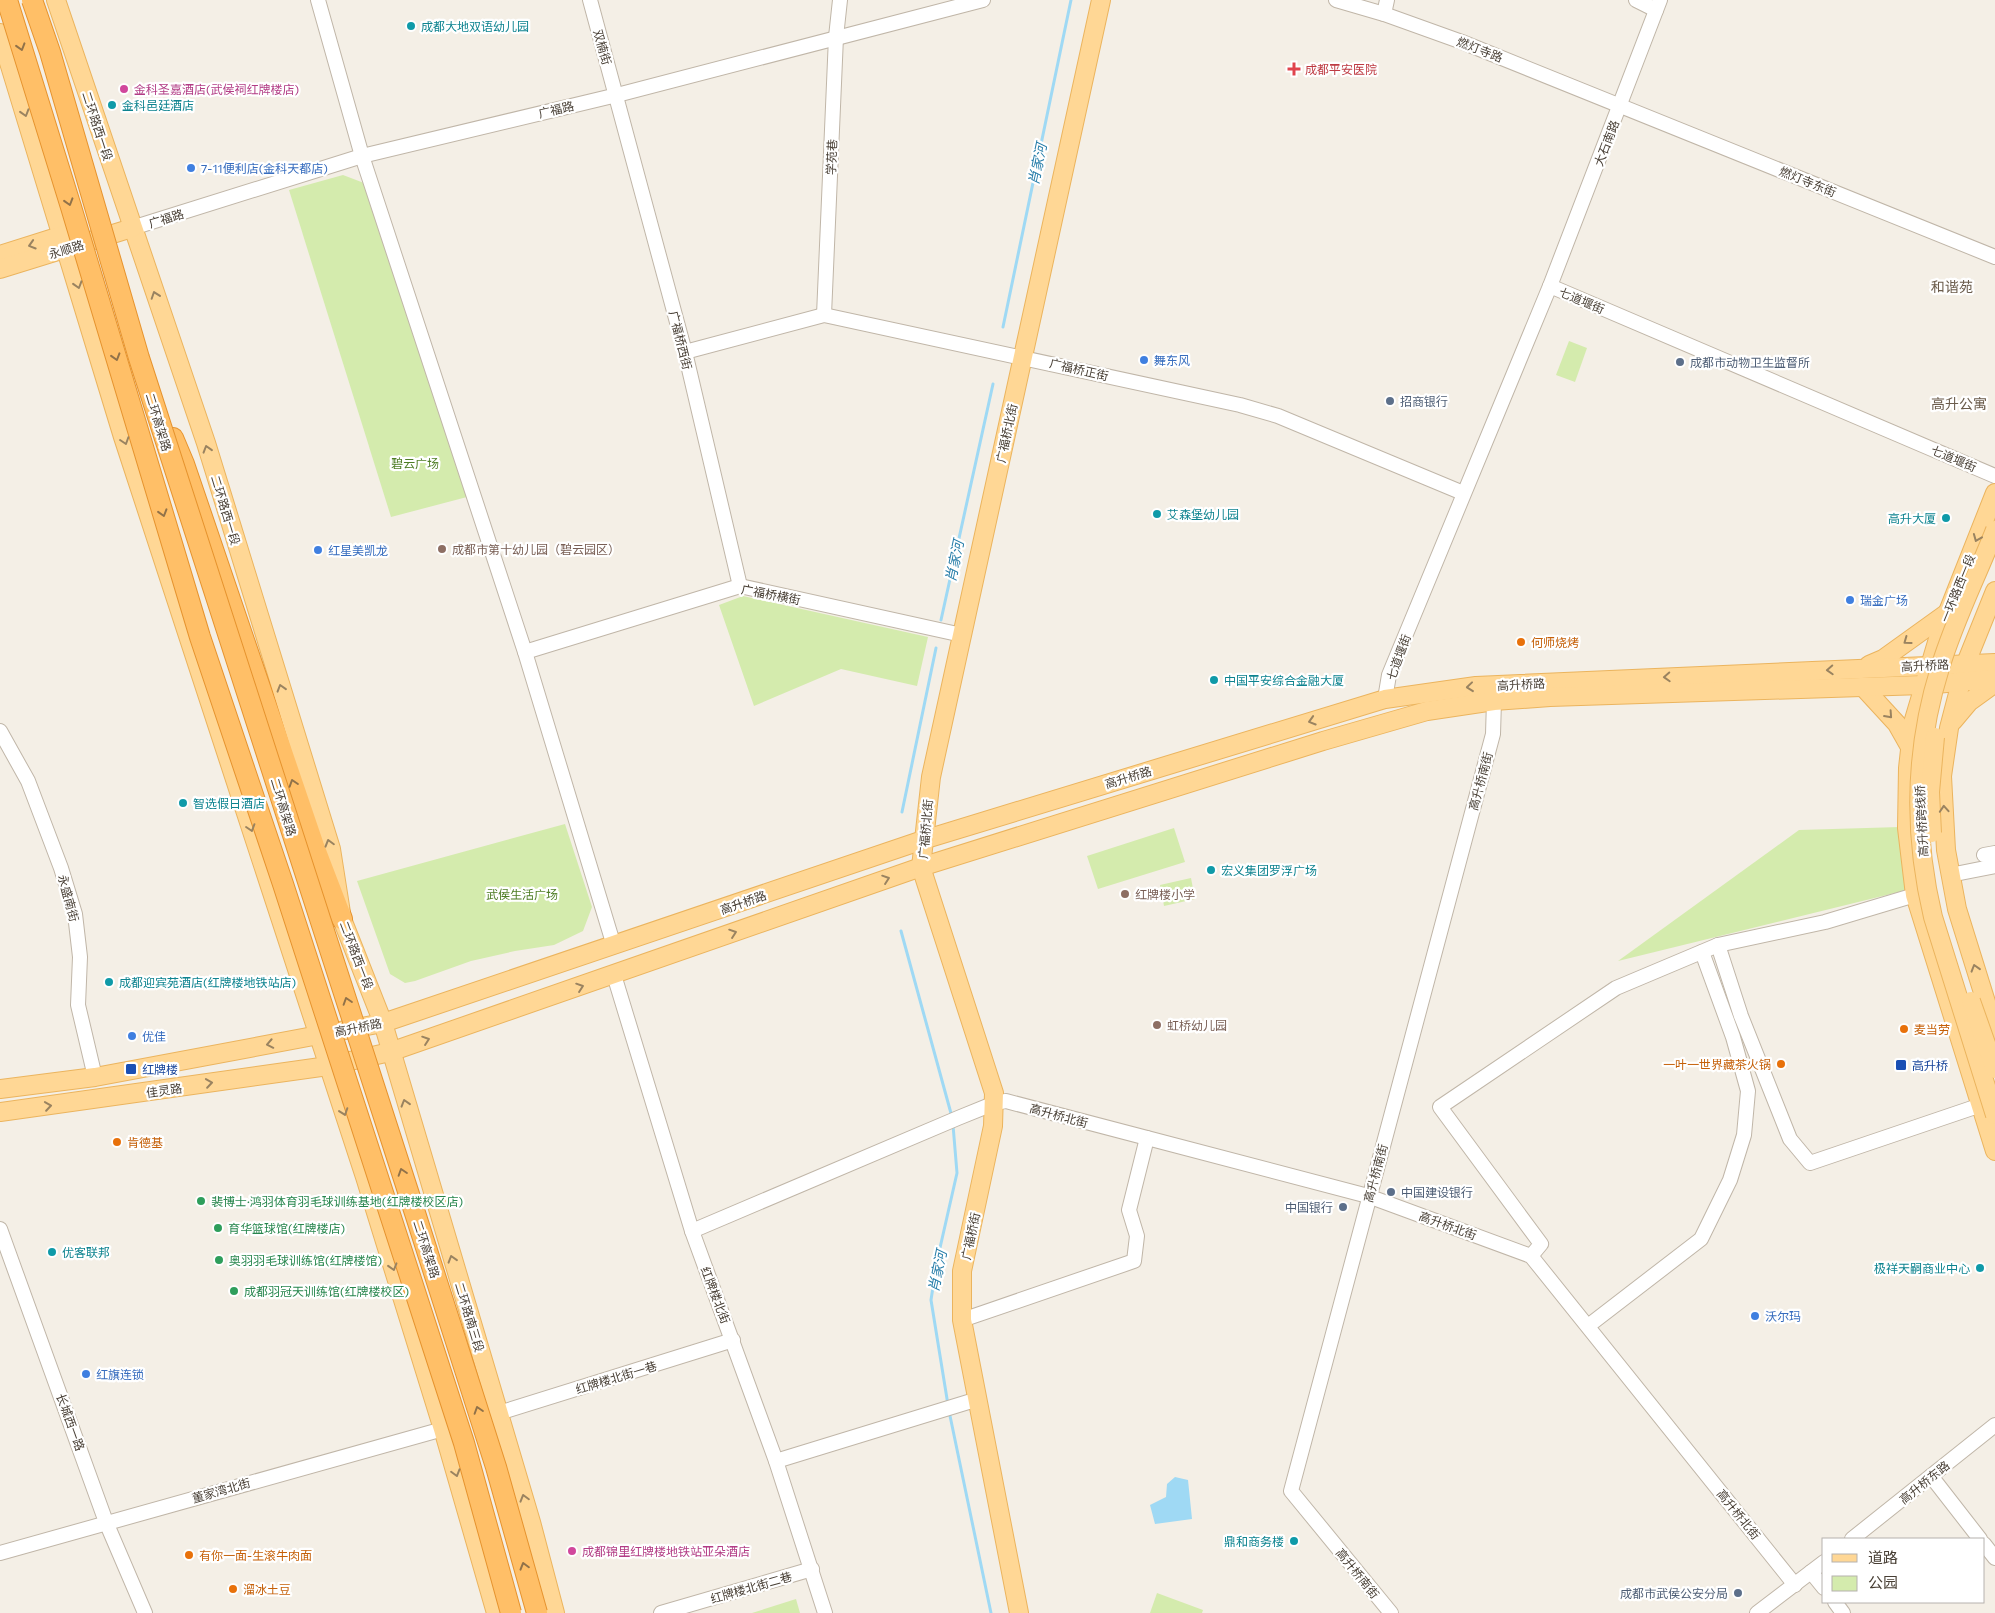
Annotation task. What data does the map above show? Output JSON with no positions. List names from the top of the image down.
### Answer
{
  "streets": {
    "highway": ["二环高架路"],
    "main road": [
      "二环路西一段",
      "永顺路",
      "广福桥北街",
      "一环路西一段",
      "高升桥路",
      "高升桥跨线桥",
      "佳灵路",
      "广福桥街",
      "二环路南三段"
    ],
    "street": [
      "双楠街",
      "燃灯寺路",
      "广福路",
      "大石南路",
      "学苑巷",
      "燃灯寺东街",
      "七道堰街",
      "广福桥西街",
      "广福桥正街",
      "广福桥横街",
      "高升桥南街",
      "永盛南街",
      "高升桥北街",
      "红牌楼北街",
      "红牌楼北街一巷",
      "长城西一路",
      "高升桥东路",
      "董家湾北街",
      "红牌楼北街二巷"
    ]
  },
  "crossings": [
    ["双楠街", "广福路"],
    ["双楠街", "广福桥西街"],
    ["燃灯寺路", "大石南路"],
    ["燃灯寺路", "燃灯寺东街"],
    ["广福路", "二环路西一段"],
    ["广福路", "学苑巷"],
    ["广福路", "永顺路"],
    ["广福路", "广福桥西街"],
    ["二环路西一段", "永顺路"],
    ["二环路西一段", "高升桥路"],
    ["二环路西一段", "二环路南三段"],
    ["大石南路", "燃灯寺东街"],
    ["大石南路", "七道堰街"],
    ["学苑巷", "广福桥正街"],
    ["七道堰街", "广福桥正街"],
    ["七道堰街", "高升桥路"],
    ["广福桥西街", "广福桥正街"],
    ["广福桥西街", "广福桥横街"],
    ["广福桥正街", "广福桥北街"],
    ["广福桥北街", "广福桥横街"],
    ["广福桥北街", "高升桥路"],
    ["广福桥北街", "广福桥街"],
    ["一环路西一段", "高升桥路"],
    ["一环路西一段", "高升桥跨线桥"],
    ["高升桥路", "高升桥南街"],
    ["高升桥路", "佳灵路"],
    ["高升桥路", "广福桥街"],
    ["高升桥路", "红牌楼北街"],
    ["高升桥路", "二环路南三段"],
    ["高升桥南街", "高升桥北街"],
    ["永盛南街", "佳灵路"],
    ["高升桥北街", "广福桥街"],
    ["高升桥北街", "红牌楼北街"],
    ["红牌楼北街", "红牌楼北街一巷"],
    ["红牌楼北街", "红牌楼北街二巷"],
    ["二环路南三段", "红牌楼北街一巷"],
    ["长城西一路", "董家湾北街"]
  ],
  "districts": ["和谐苑", "高升公寓"],
  "water": ["肖家河"],
  "parks": ["碧云广场", "武侯生活广场"],
  "places": {
    "other": [
      "成都大地双语幼儿园",
      "金科圣嘉酒店(武侯祠红牌楼店)",
      "金科邑廷酒店",
      "7-11便利店(金科天都店)",
      "舞东风",
      "成都市动物卫生监督所",
      "招商银行",
      "艾森堡幼儿园",
      "高升大厦",
      "成都市第十幼儿园（碧云园区）",
      "红星美凯龙",
      "瑞金广场",
      "何师烧烤",
      "中国平安综合金融大厦",
      "智选假日酒店",
      "宏义集团罗浮广场",
      "红牌楼小学",
      "成都迎宾苑酒店(红牌楼地铁站店)",
      "虹桥幼儿园",
      "麦当劳",
      "优佳",
      "一叶一世界藏茶火锅",
      "肯德基",
      "中国建设银行",
      "裴博士·鸿羽体育羽毛球训练基地(红牌楼校区店)",
      "中国银行",
      "育华篮球馆(红牌楼店)",
      "优客联邦",
      "奥羽羽毛球训练馆(红牌楼馆)",
      "极祥天嗣商业中心",
      "成都羽冠天训练馆(红牌楼校区)",
      "沃尔玛",
      "红旗连锁",
      "鼎和商务楼",
      "成都锦里红牌楼地铁站亚朵酒店",
      "有你一面-生滚牛肉面",
      "溜冰土豆",
      "成都市武侯公安分局"
    ],
    "health": ["成都平安医院"],
    "transit": ["高升桥", "红牌楼"]
  },
  "legend": ["道路", "公园"]
}
